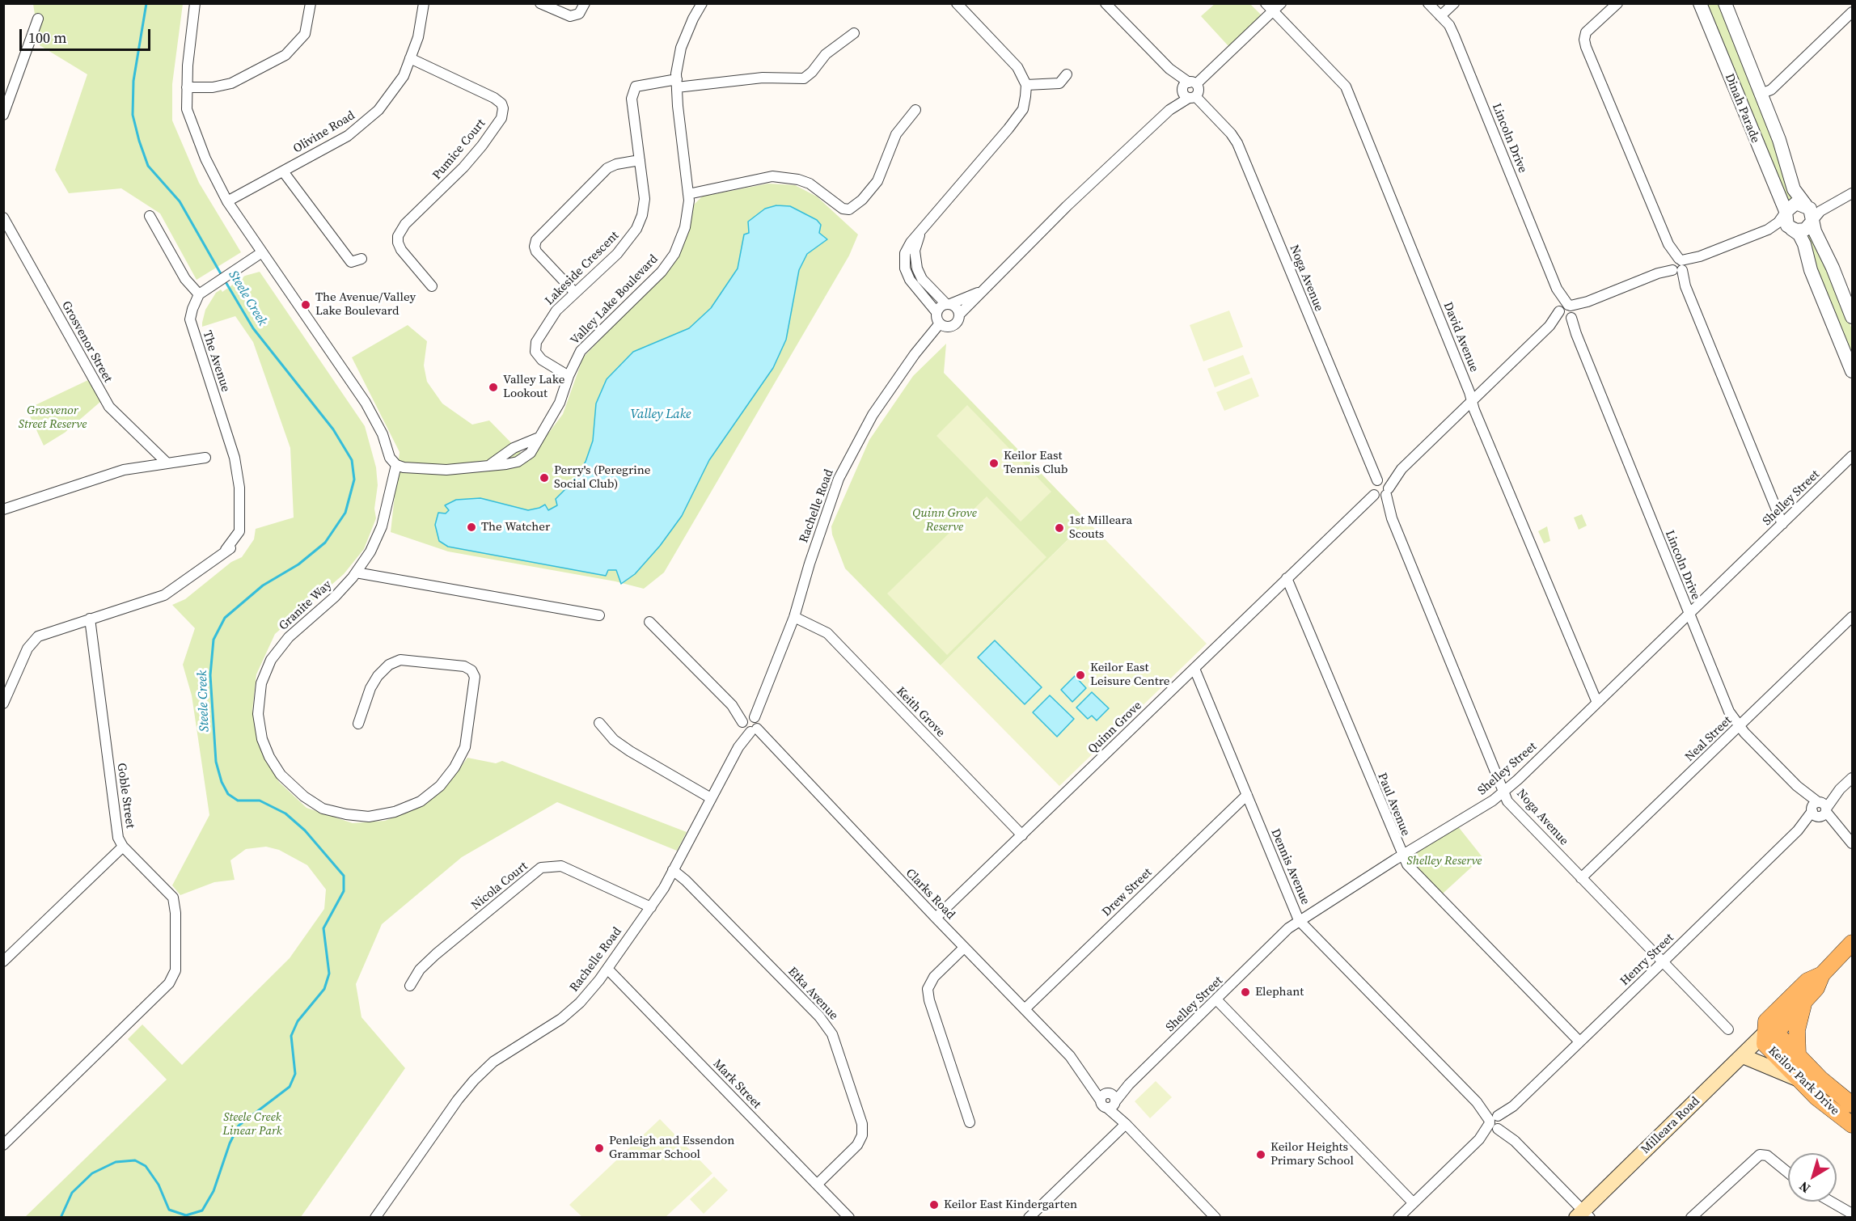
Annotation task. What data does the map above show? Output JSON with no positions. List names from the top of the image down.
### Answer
{
  "streets": {
    "main road": ["Keilor Park Drive", "Milleara Road"],
    "street": [
      "Dinah Parade",
      "Olivine Road",
      "Lincoln Drive",
      "Pumice Court",
      "Lakeside Crescent",
      "Noga Avenue",
      "Valley Lake Boulevard",
      "David Avenue",
      "Grosvenor Street",
      "The Avenue",
      "Shelley Street",
      "Rachelle Road",
      "Granite Way",
      "Keith Grove",
      "Quinn Grove",
      "Neal Street",
      "Goble Street",
      "Paul Avenue",
      "Dennis Avenue",
      "Nicola Court",
      "Drew Street",
      "Clarks Road",
      "Henry Street",
      "Etka Avenue",
      "Mark Street"
    ]
  },
  "crossings": [
    ["Dinah Parade", "Quinn Grove"],
    ["Olivine Road", "Pumice Court"],
    ["Lincoln Drive", "Shelley Street"],
    ["Lincoln Drive", "Quinn Grove"],
    ["Lincoln Drive", "Neal Street"],
    ["Lincoln Drive", "Henry Street"],
    ["Lakeside Crescent", "Valley Lake Boulevard"],
    ["Noga Avenue", "Shelley Street"],
    ["Noga Avenue", "Quinn Grove"],
    ["Noga Avenue", "Neal Street"],
    ["Noga Avenue", "Henry Street"],
    ["Valley Lake Boulevard", "Granite Way"],
    ["David Avenue", "Shelley Street"],
    ["David Avenue", "Quinn Grove"],
    ["The Avenue", "Goble Street"],
    ["Shelley Street", "Paul Avenue"],
    ["Shelley Street", "Dennis Avenue"],
    ["Shelley Street", "Clarks Road"],
    ["Rachelle Road", "Keith Grove"],
    ["Rachelle Road", "Nicola Court"],
    ["Rachelle Road", "Clarks Road"],
    ["Rachelle Road", "Etka Avenue"],
    ["Rachelle Road", "Mark Street"],
    ["Keith Grove", "Quinn Grove"],
    ["Quinn Grove", "Paul Avenue"],
    ["Quinn Grove", "Dennis Avenue"],
    ["Quinn Grove", "Clarks Road"],
    ["Paul Avenue", "Henry Street"],
    ["Dennis Avenue", "Drew Street"],
    ["Dennis Avenue", "Henry Street"],
    ["Dennis Avenue", "Milleara Road"],
    ["Drew Street", "Clarks Road"],
    ["Etka Avenue", "Mark Street"],
    ["Keilor Park Drive", "Milleara Road"]
  ],
  "water": ["Steele Creek", "Valley Lake"],
  "parks": [
    "Grosvenor Street Reserve",
    "Quinn Grove Reserve",
    "Shelley Reserve",
    "Steele Creek Linear Park"
  ],
  "places": [
    "The Avenue/Valley Lake Boulevard",
    "Valley Lake Lookout",
    "Keilor East Tennis Club",
    "Perry's (Peregrine Social Club)",
    "The Watcher",
    "1st Milleara Scouts",
    "Keilor East Leisure Centre",
    "Elephant",
    "Penleigh and Essendon Grammar School",
    "Keilor Heights Primary School",
    "Keilor East Kindergarten"
  ],
  "scale_bar": "100 m",
  "north": "bottom left"
}
